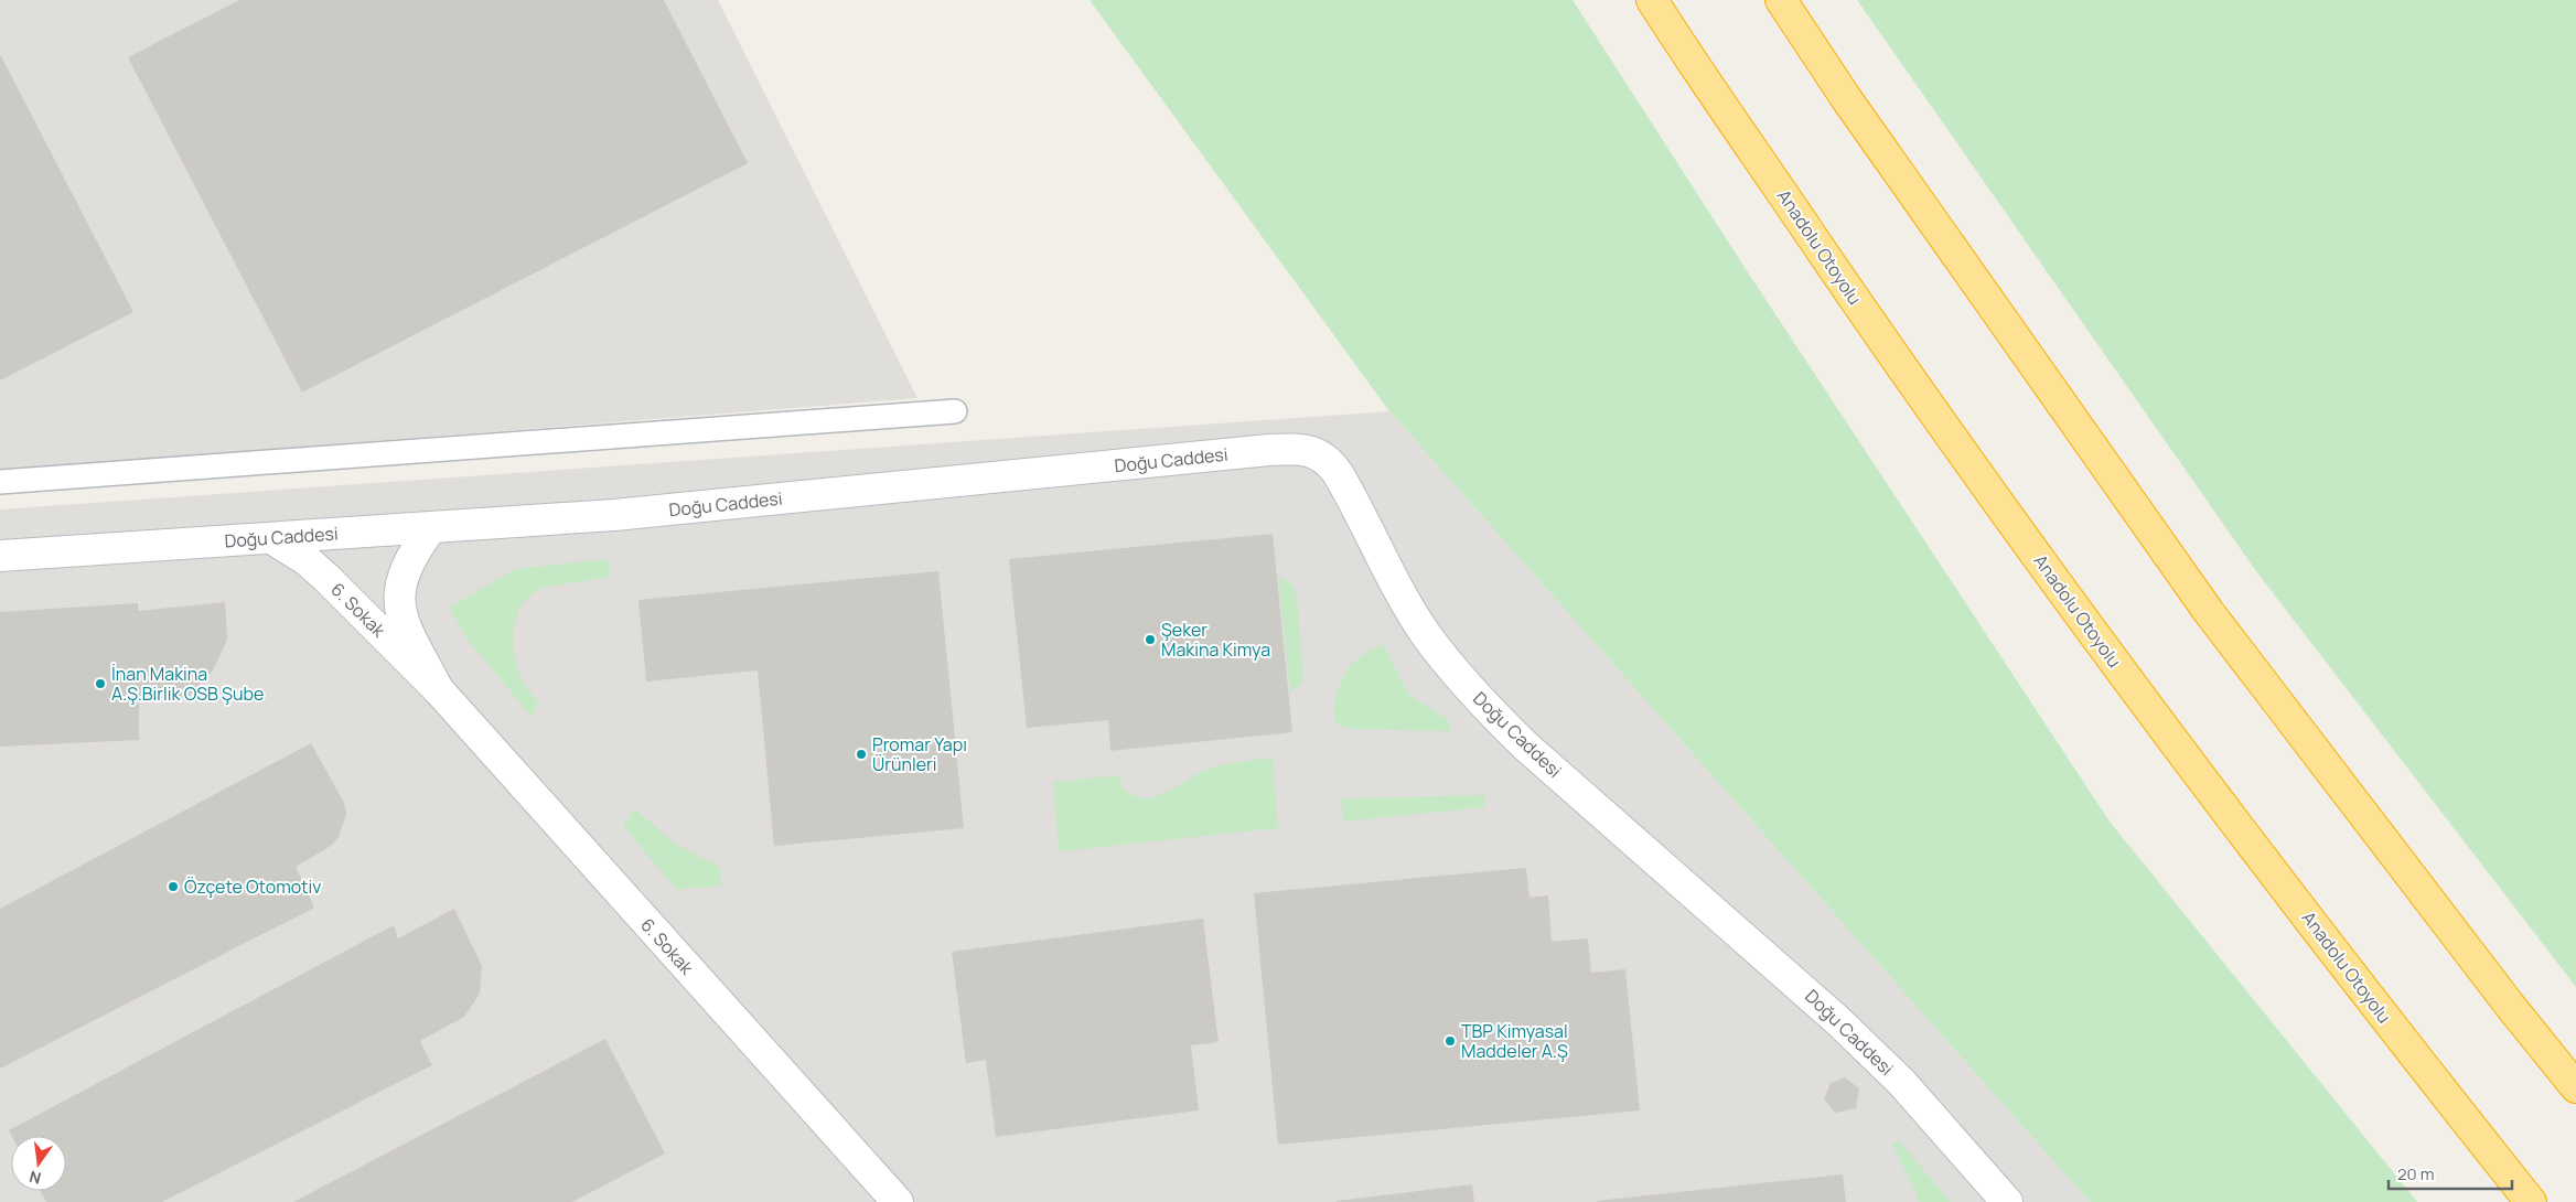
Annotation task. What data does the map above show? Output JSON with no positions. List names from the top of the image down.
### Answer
{
  "streets": {
    "highway": ["Anadolu Otoyolu"],
    "street": ["Doğu Caddesi", "6. Sokak"]
  },
  "crossings": [
    ["Doğu Caddesi", "6. Sokak"]
  ],
  "places": [
    "Şeker Makina Kimya",
    "İnan Makina A.Ş.Birlik OSB Şube",
    "Promar Yapı Ürünleri",
    "Özçete Otomotiv",
    "TBP Kimyasal Maddeler A.Ş"
  ],
  "scale_bar": "20 m",
  "north": "bottom"
}
